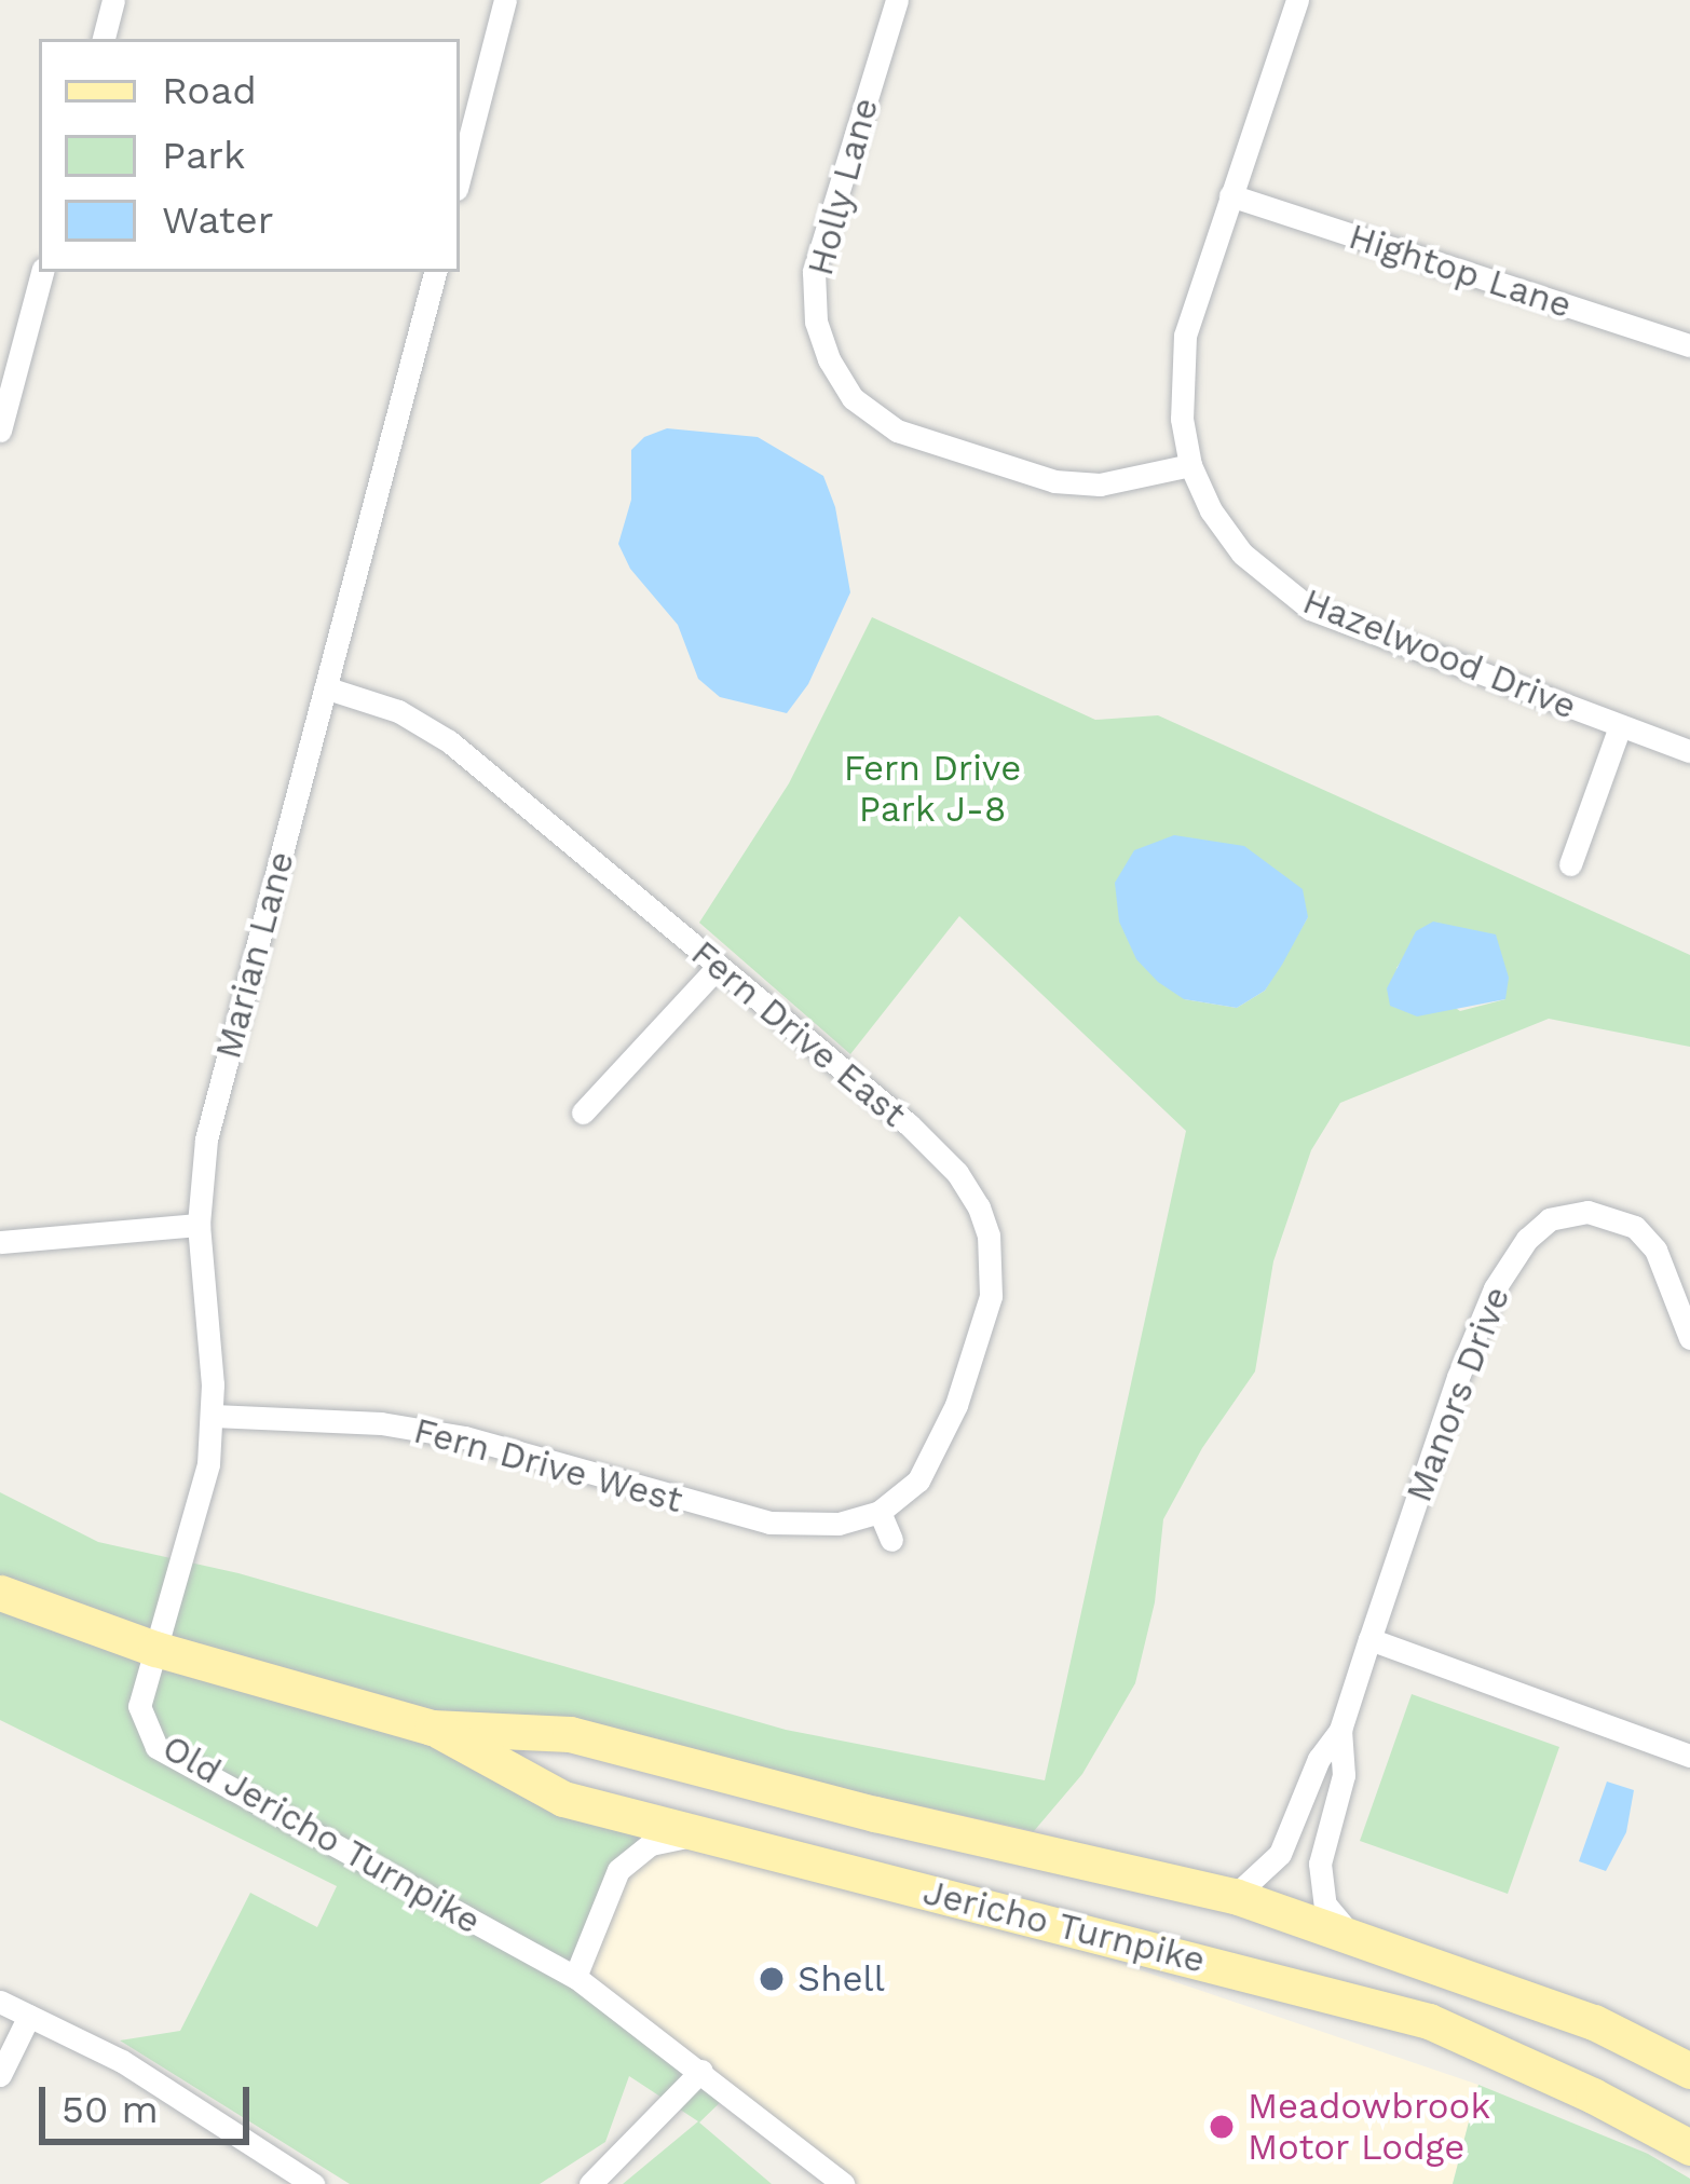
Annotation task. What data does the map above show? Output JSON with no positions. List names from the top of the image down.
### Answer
{
  "streets": {
    "main road": ["Jericho Turnpike"],
    "street": [
      "Holly Lane",
      "Hightop Lane",
      "Hazelwood Drive",
      "Marian Lane",
      "Fern Drive East",
      "Manors Drive",
      "Fern Drive West",
      "Old Jericho Turnpike"
    ]
  },
  "crossings": [
    ["Holly Lane", "Hazelwood Drive"],
    ["Hightop Lane", "Hazelwood Drive"],
    ["Marian Lane", "Fern Drive East"],
    ["Marian Lane", "Fern Drive West"],
    ["Marian Lane", "Old Jericho Turnpike"],
    ["Marian Lane", "Jericho Turnpike"],
    ["Fern Drive East", "Fern Drive West"],
    ["Manors Drive", "Jericho Turnpike"],
    ["Old Jericho Turnpike", "Jericho Turnpike"]
  ],
  "parks": ["Fern Drive Park J-8"],
  "places": ["Shell", "Meadowbrook Motor Lodge"],
  "legend": ["Road", "Park", "Water"],
  "scale_bar": "50 m"
}
